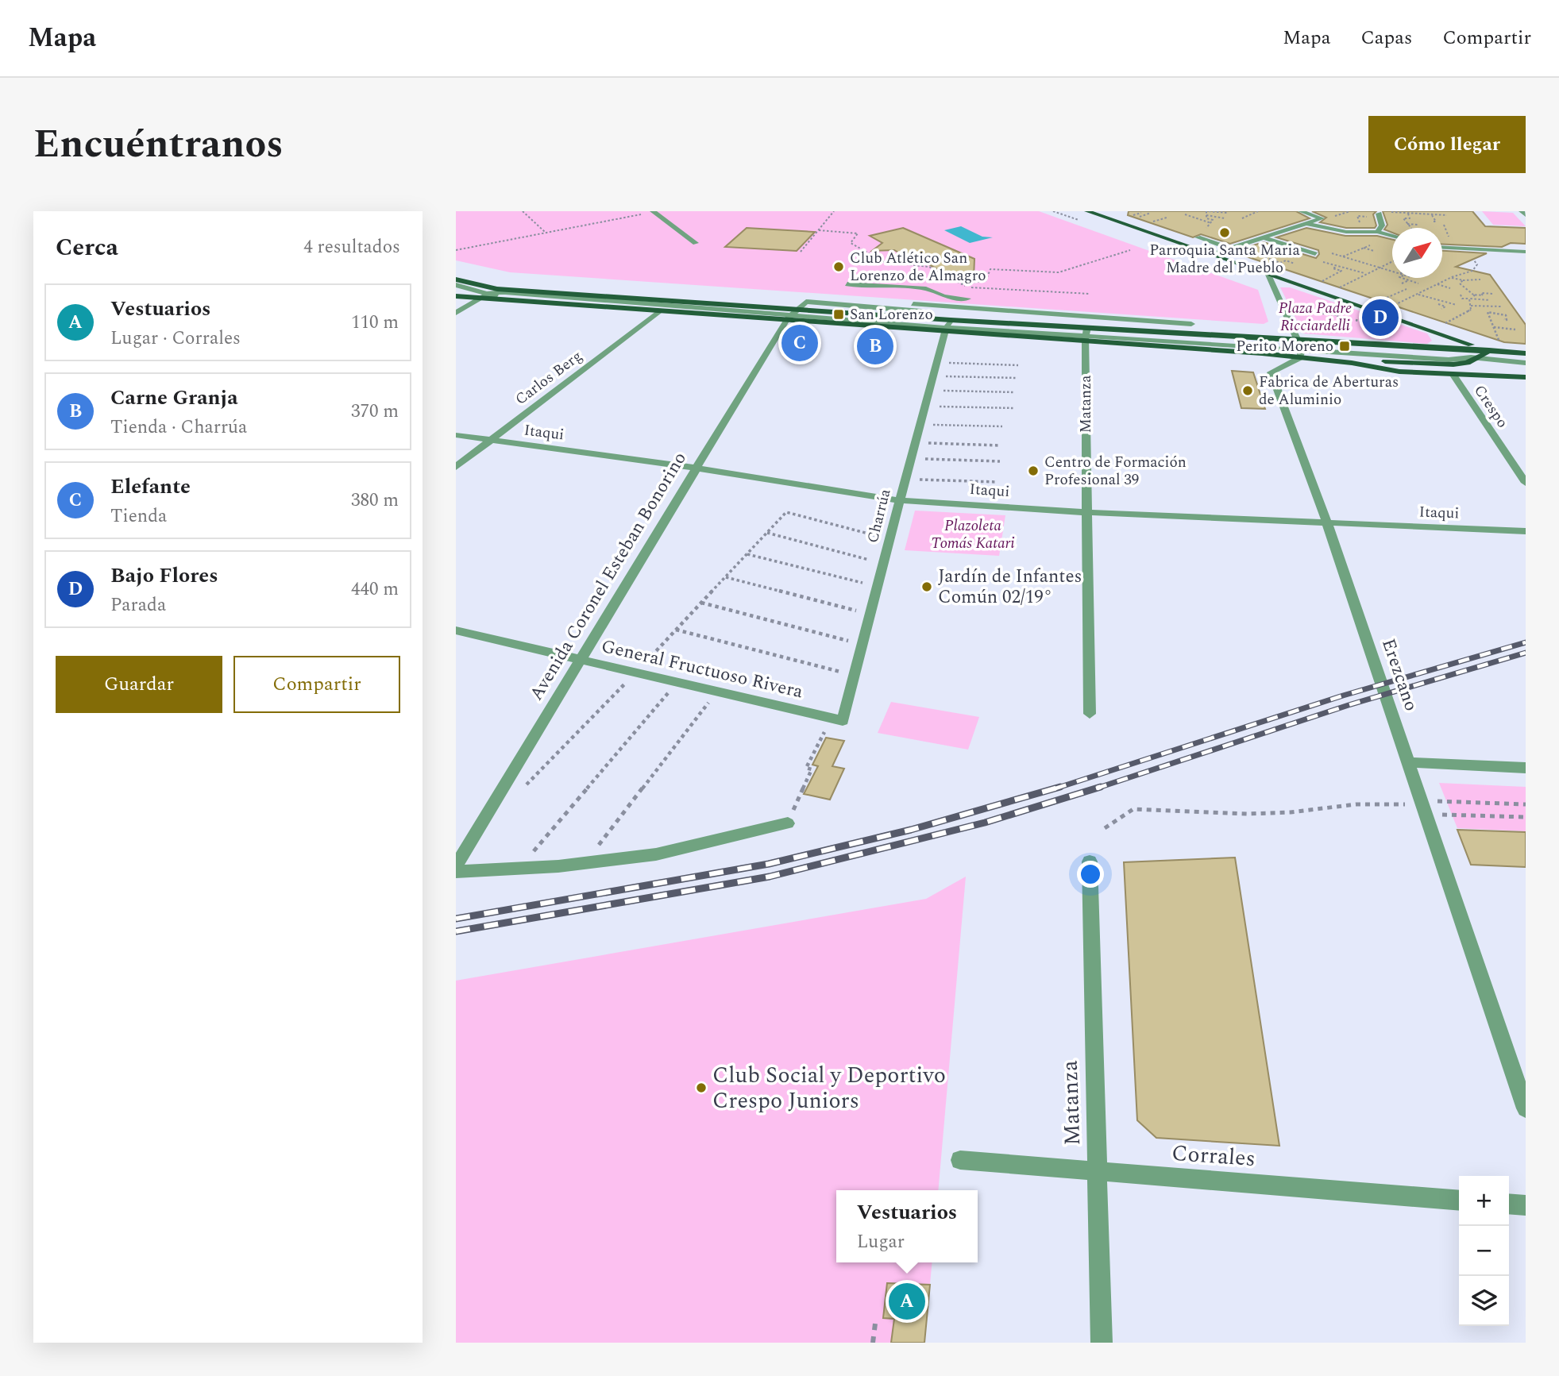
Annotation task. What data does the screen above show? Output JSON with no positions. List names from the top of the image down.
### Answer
{
  "streets": {
    "street": [
      "Carlos Berg",
      "Matanza",
      "Crespo",
      "Itaqui",
      "Charrúa",
      "Avenida Coronel Esteban Bonorino",
      "General Fructuoso Rivera",
      "Erezcano",
      "Corrales"
    ]
  },
  "crossings": [
    ["Carlos Berg", "Itaqui"],
    ["Matanza", "Itaqui"],
    ["Matanza", "Corrales"],
    ["Itaqui", "Charrúa"],
    ["Itaqui", "Avenida Coronel Esteban Bonorino"],
    ["Itaqui", "Erezcano"],
    ["Charrúa", "General Fructuoso Rivera"],
    ["Avenida Coronel Esteban Bonorino", "General Fructuoso Rivera"]
  ],
  "parks": ["Plaza Padre Ricciardelli", "Plazoleta Tomás Katari"],
  "places": {
    "other": [
      "Parroquia Santa Maria Madre del Pueblo",
      "Club Atlético San Lorenzo de Almagro",
      "Fabrica de Aberturas de Aluminio",
      "Centro de Formación Profesional 39",
      "Jardín de Infantes Común 02/19°",
      "Club Social y Deportivo Crespo Juniors"
    ],
    "transit": ["San Lorenzo", "Perito Moreno"]
  },
  "north": "top right",
  "page": {
    "header": "Mapa",
    "nav": ["Mapa", "Capas", "Compartir"],
    "title": "Encuéntranos",
    "buttons": [
      "Cómo llegar",
      ["Guardar", "Compartir"]
    ],
    "heading": ["Cerca", "4 resultados"],
    "list": [
      {
        "mark": "A",
        "name": "Vestuarios",
        "note": "Lugar · Corrales",
        "value": "110 m"
      },
      {
        "mark": "B",
        "name": "Carne Granja",
        "note": "Tienda · Charrúa",
        "value": "370 m"
      },
      {
        "mark": "C",
        "name": "Elefante",
        "note": "Tienda",
        "value": "380 m"
      },
      {
        "mark": "D",
        "name": "Bajo Flores",
        "note": "Parada",
        "value": "440 m"
      }
    ],
    "pins": [
      "D",
      "C",
      "B",
      "A"
    ],
    "map_buttons": ["+", "−"],
    "popup": ["Vestuarios", "Lugar"]
  }
}
